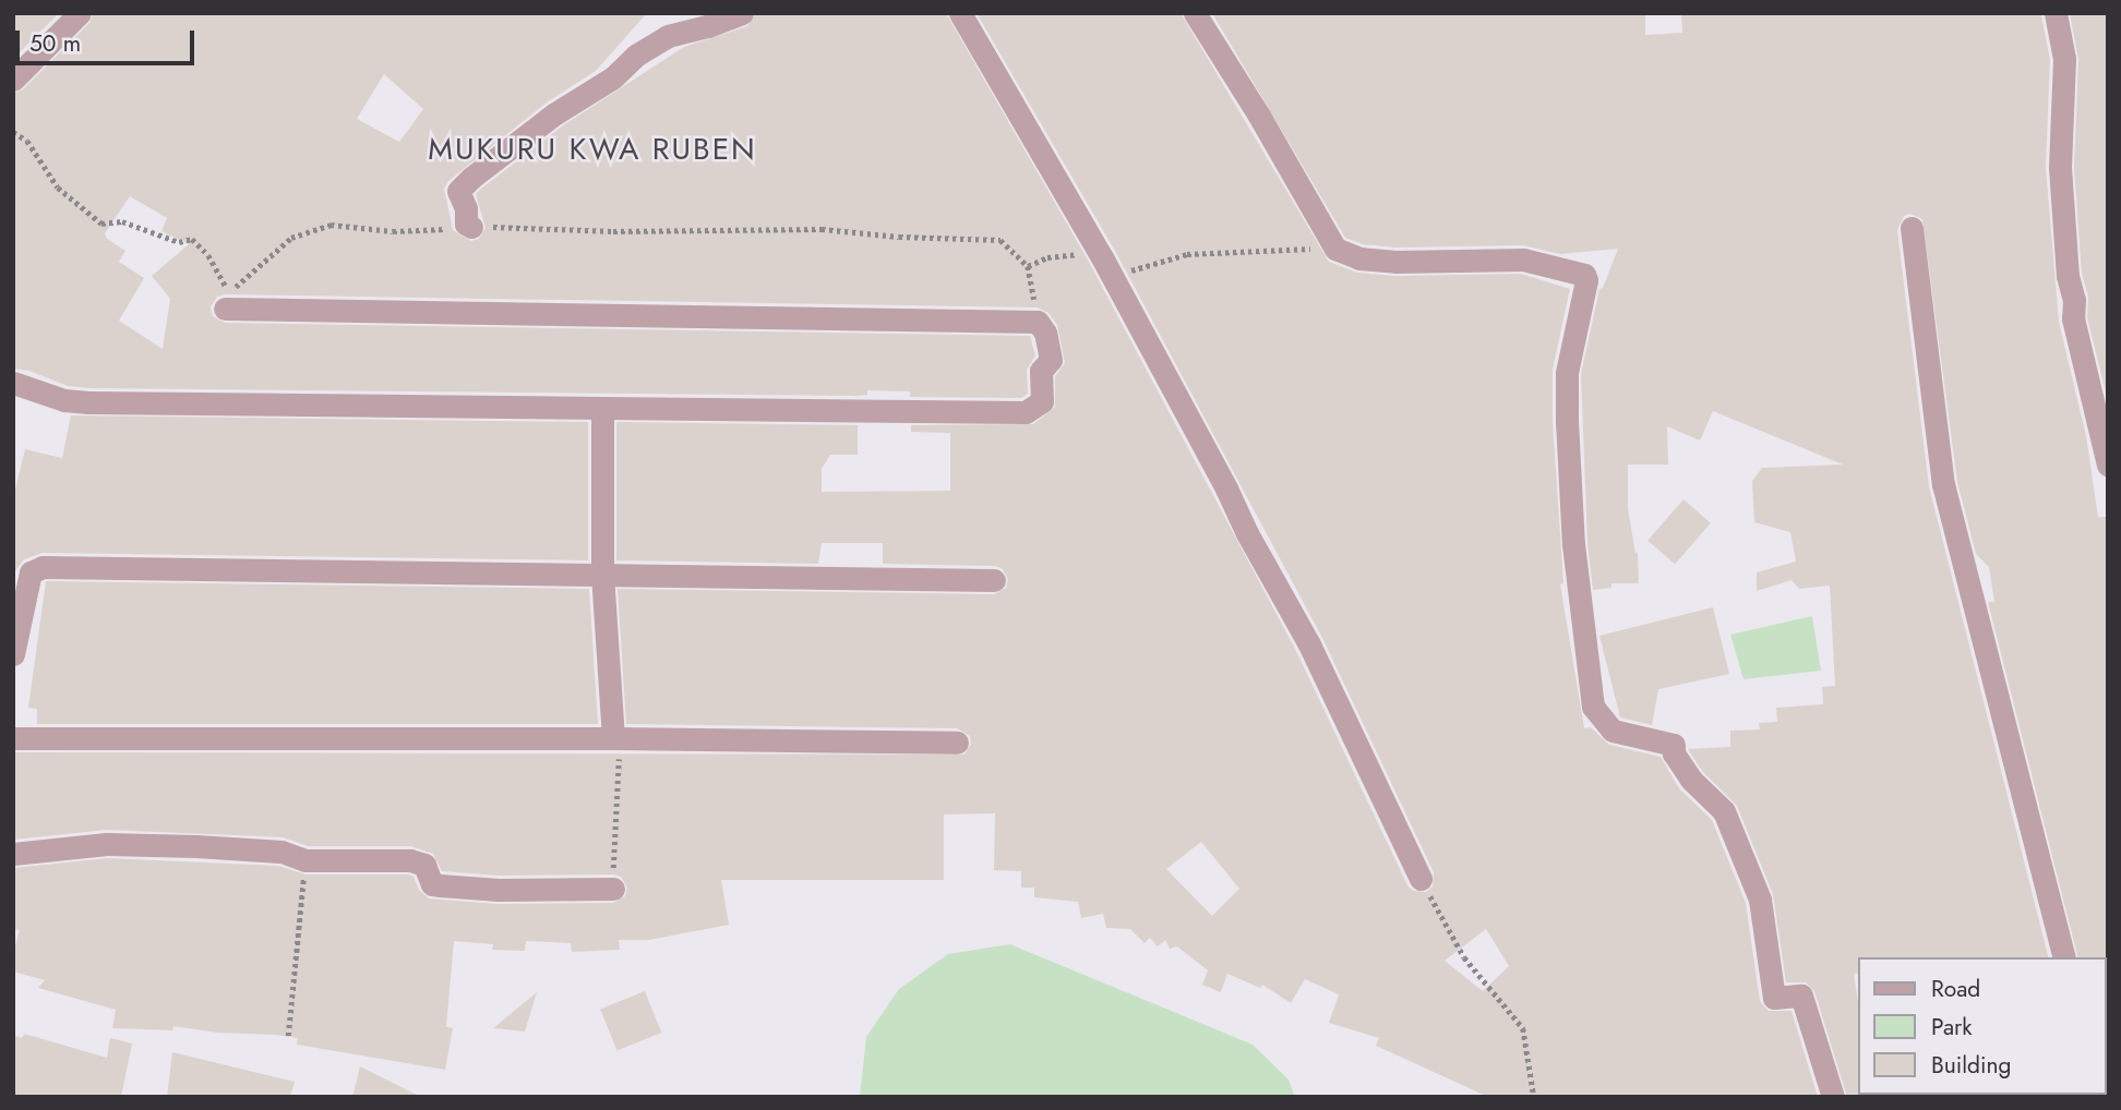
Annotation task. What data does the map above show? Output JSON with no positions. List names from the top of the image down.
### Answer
{
  "districts": ["MUKURU KWA RUBEN"],
  "legend": ["Road", "Park", "Building"],
  "scale_bar": "50 m"
}
